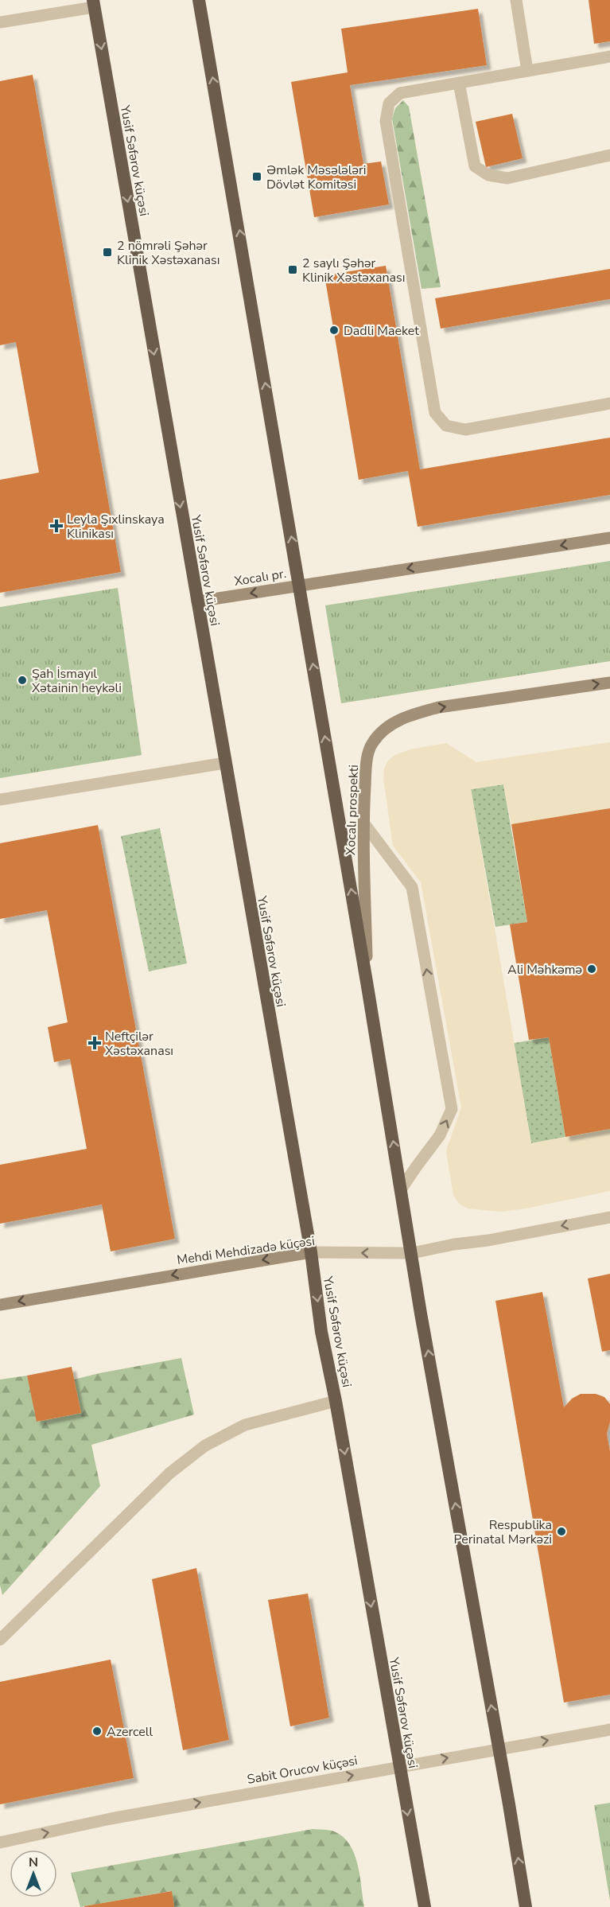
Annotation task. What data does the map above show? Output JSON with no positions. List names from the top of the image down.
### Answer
{
  "streets": {
    "highway": ["Yusif Səfərov küçəsi"],
    "main road": ["Xocalı pr.", "Xocalı prospekti", "Mehdi Mehdizadə küçəsi"],
    "street": ["Sabit Orucov küçəsi"]
  },
  "crossings": [
    ["Yusif Səfərov küçəsi", "Xocalı pr."],
    ["Yusif Səfərov küçəsi", "Mehdi Mehdizadə küçəsi"],
    ["Yusif Səfərov küçəsi", "Sabit Orucov küçəsi"]
  ],
  "one_way": [
    "Xocalı pr.",
    "Xocalı prospekti",
    "Mehdi Mehdizadə küçəsi",
    "Sabit Orucov küçəsi"
  ],
  "places": {
    "transit": ["Əmlək Məsələləri Dövlət Komitəsi", "2 nömrəli Şəhər Klinik Xəstəxanası", "2 saylı Şəhər Klinik Xəstəxanası"],
    "other": [
      "Dadli Maeket",
      "Şah İsmayıl Xətainin heykəli",
      "Ali Məhkəmə",
      "Respublika Perinatal Mərkəzi",
      "Azercell"
    ],
    "health": ["Leyla Şıxlinskaya Klinikası", "Neftçilər Xəstəxanası"]
  },
  "north": "top"
}
